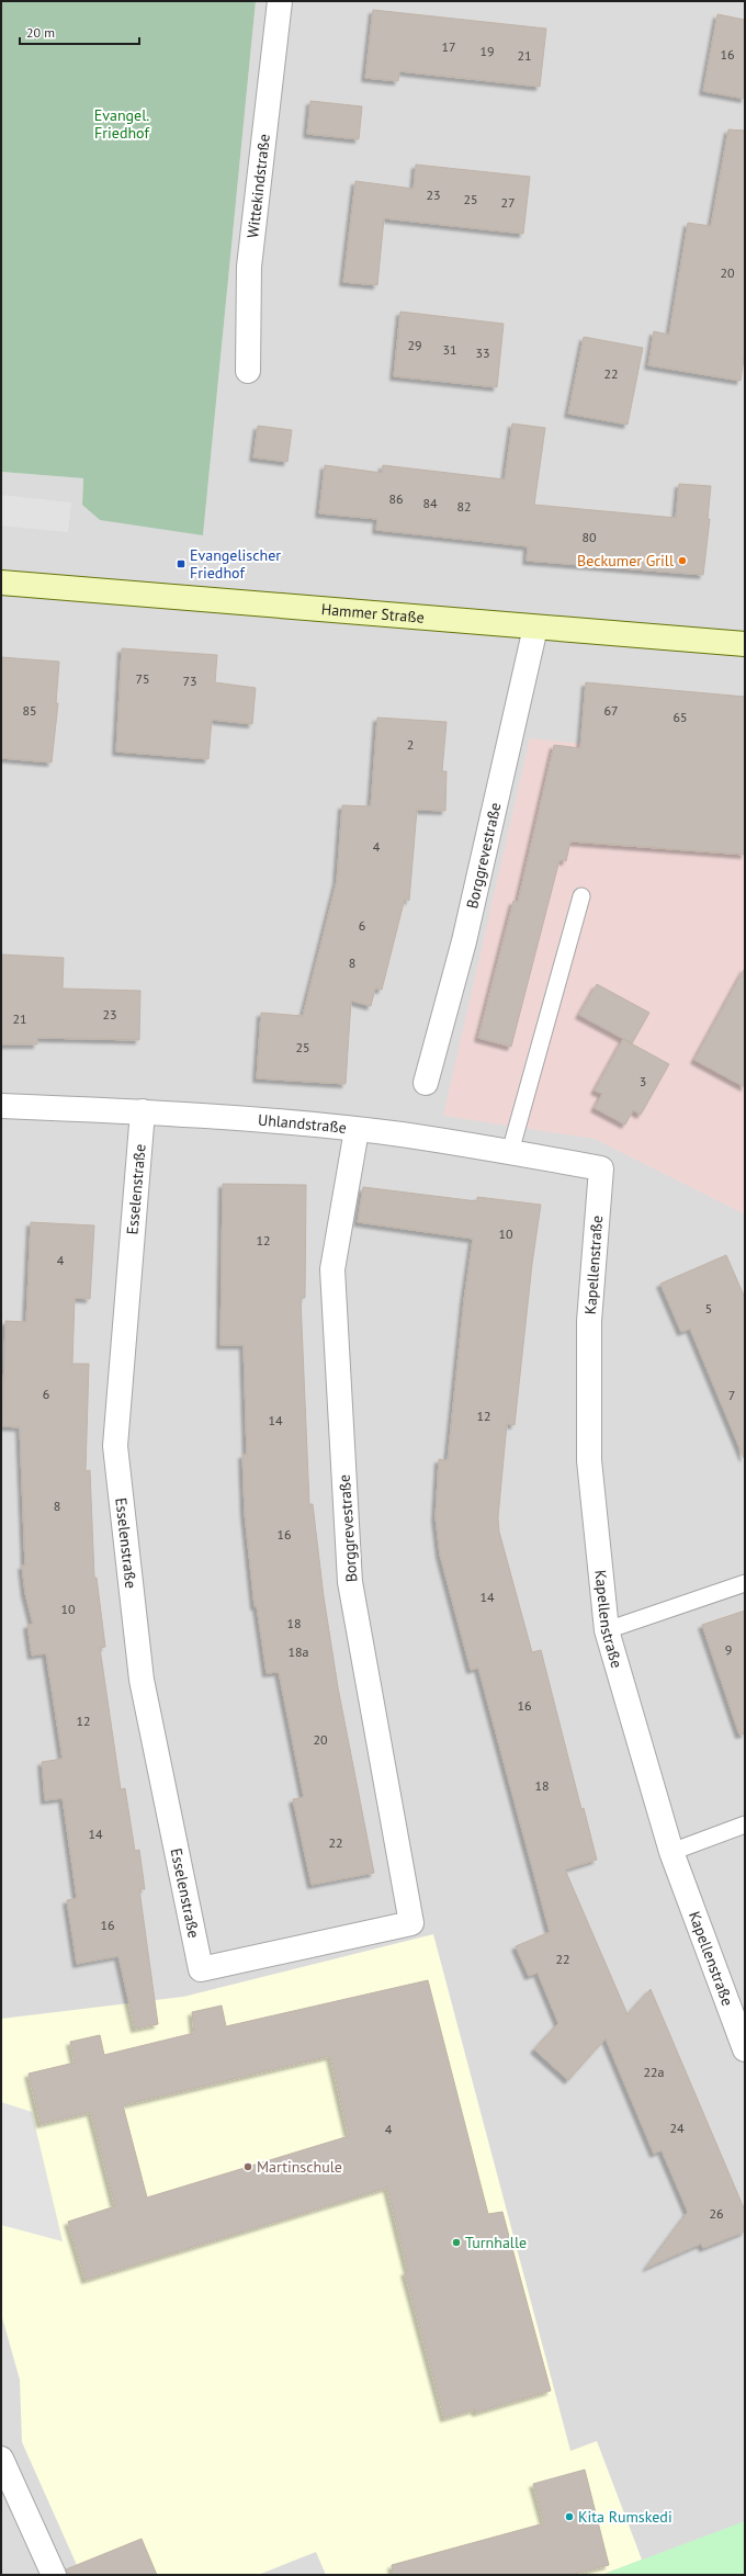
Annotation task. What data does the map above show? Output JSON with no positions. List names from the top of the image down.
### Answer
{
  "streets": {
    "main road": ["Hammer Straße"],
    "street": [
      "Wittekindstraße",
      "Borggrevestraße",
      "Uhlandstraße",
      "Esselenstraße",
      "Kapellenstraße"
    ]
  },
  "crossings": [
    ["Hammer Straße", "Borggrevestraße"],
    ["Borggrevestraße", "Uhlandstraße"],
    ["Borggrevestraße", "Esselenstraße"],
    ["Uhlandstraße", "Esselenstraße"],
    ["Uhlandstraße", "Kapellenstraße"]
  ],
  "parks": ["Evangel. Friedhof"],
  "places": {
    "other": [
      "Beckumer Grill",
      "Martinschule",
      "Turnhalle",
      "Kita Rumskedi"
    ],
    "transit": ["Evangelischer Friedhof"]
  },
  "house_numbers": [
    "17",
    "19",
    "16",
    "21",
    "23",
    "25",
    "27",
    "20",
    "29",
    "31",
    "33",
    "22",
    "86",
    "84",
    "82",
    "80",
    "75",
    "73",
    "85",
    "67",
    "65",
    "2",
    "4",
    "6",
    "8",
    "23",
    "21",
    "25",
    "3",
    "10",
    "12",
    "4",
    "5",
    "6",
    "7",
    "12",
    "14",
    "8",
    "16",
    "14",
    "10",
    "18",
    "9",
    "18a",
    "16",
    "12",
    "20",
    "18",
    "14",
    "22",
    "16",
    "22",
    "22a",
    "24",
    "4",
    "26"
  ],
  "scale_bar": "20 m"
}
